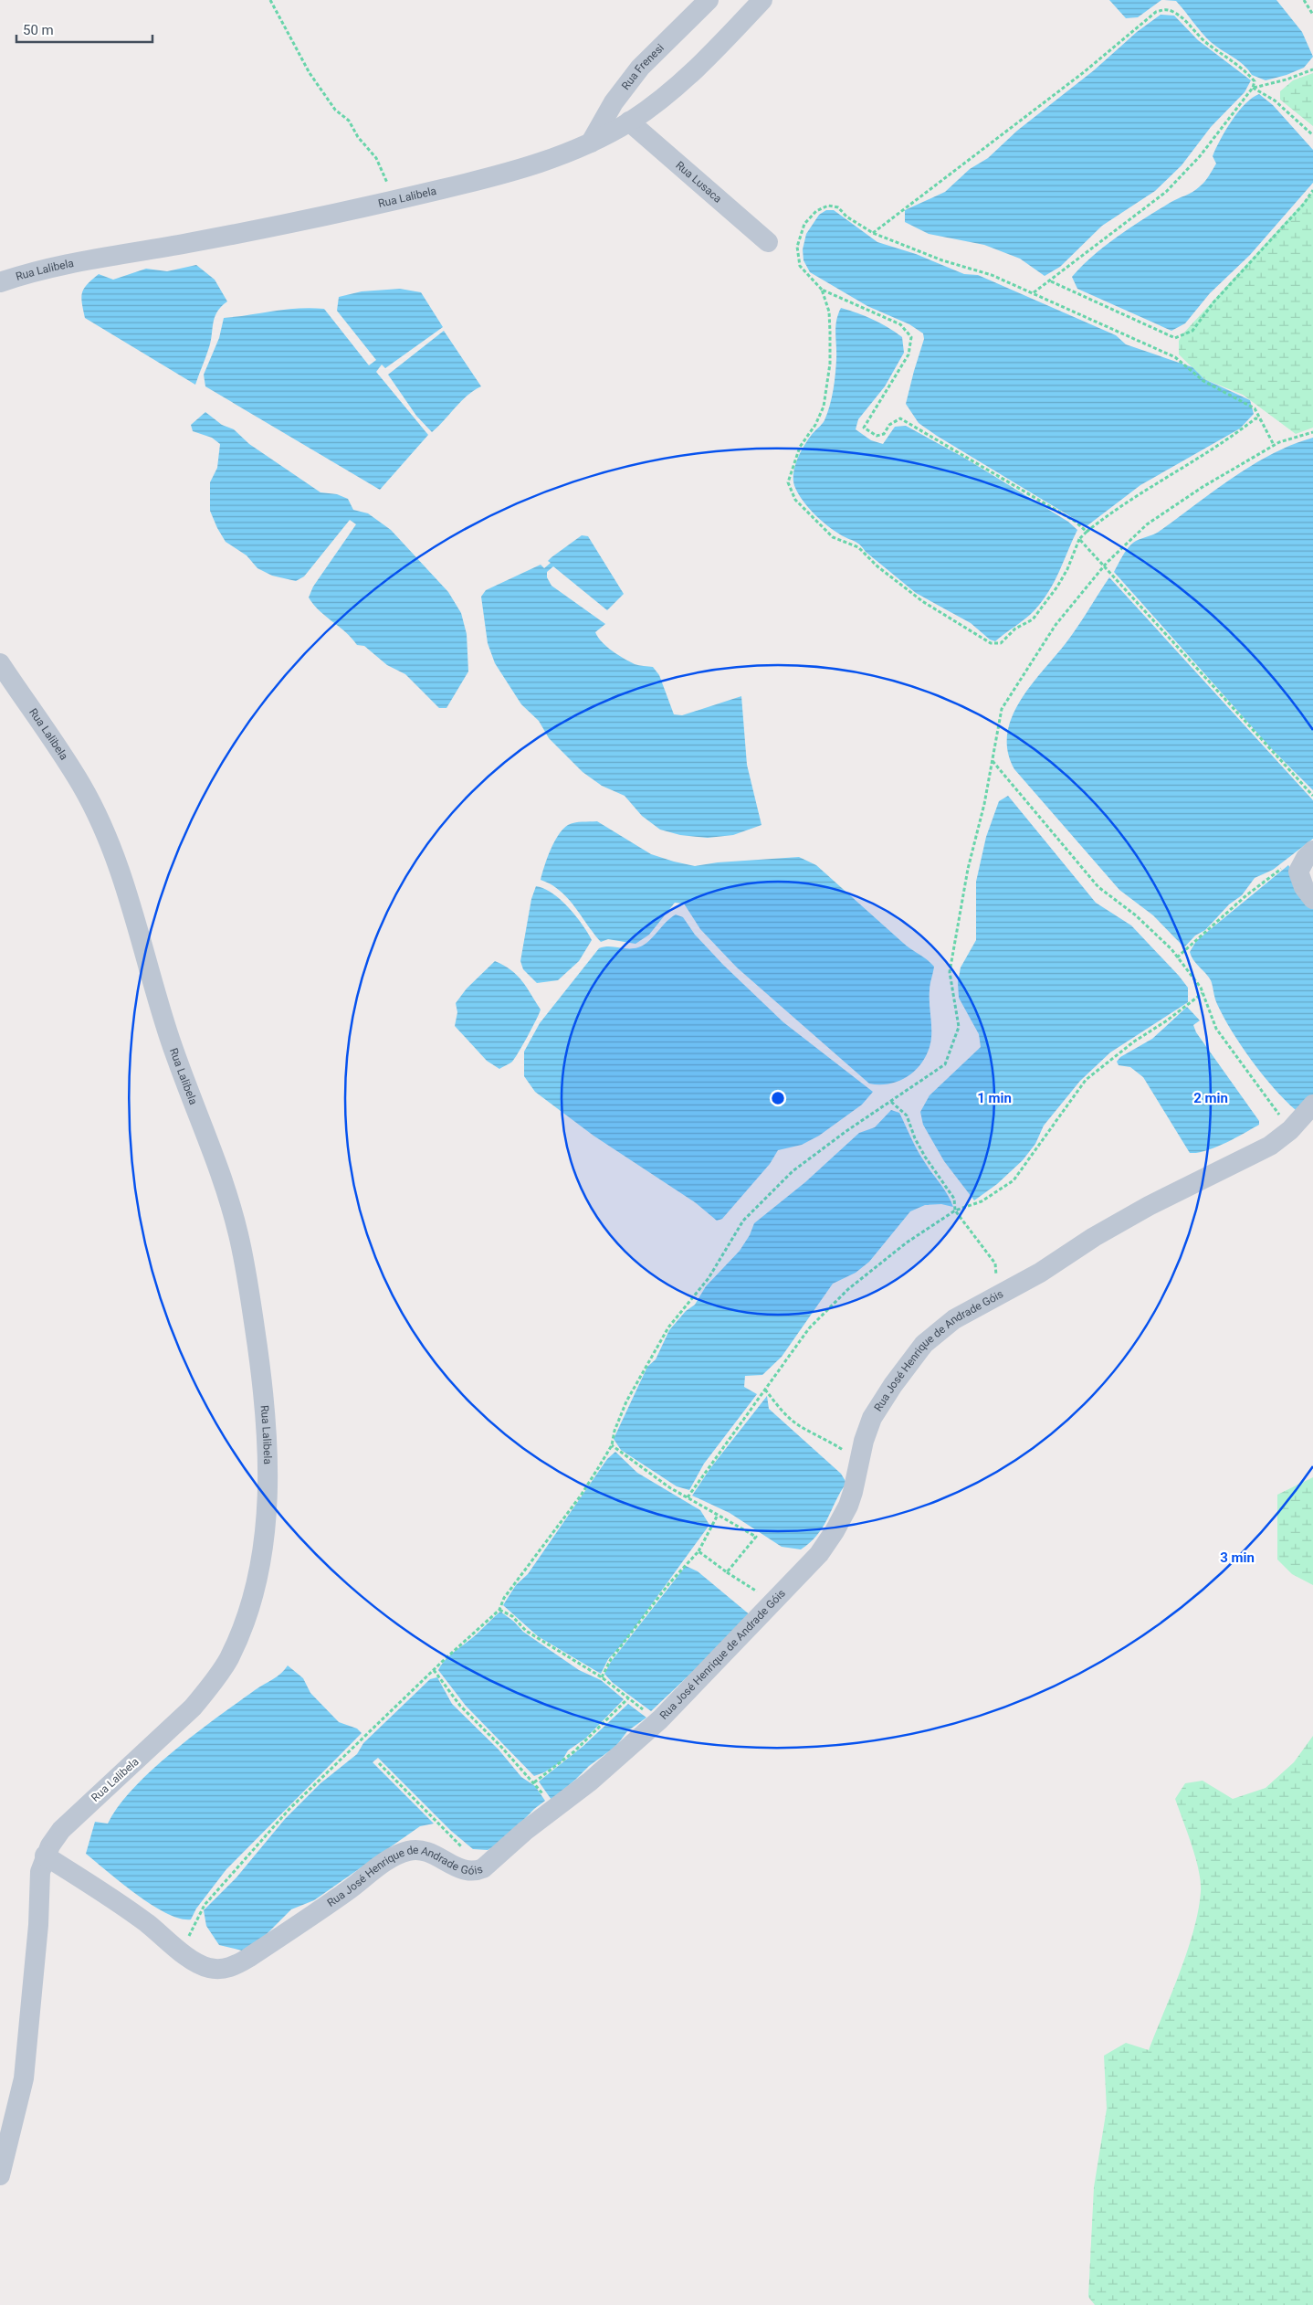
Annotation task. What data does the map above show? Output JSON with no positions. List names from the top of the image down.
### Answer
{
  "streets": {
    "street": [
      "Rua Frenesi",
      "Rua Lusaca",
      "Rua Lalibela",
      "Rua José Henrique de Andrade Góis"
    ]
  },
  "crossings": [
    ["Rua Frenesi", "Rua Lalibela"],
    ["Rua Lusaca", "Rua Lalibela"],
    ["Rua Lalibela", "Rua José Henrique de Andrade Góis"]
  ],
  "scale_bar": "50 m",
  "rings": ["1 min", "2 min", "3 min"]
}
